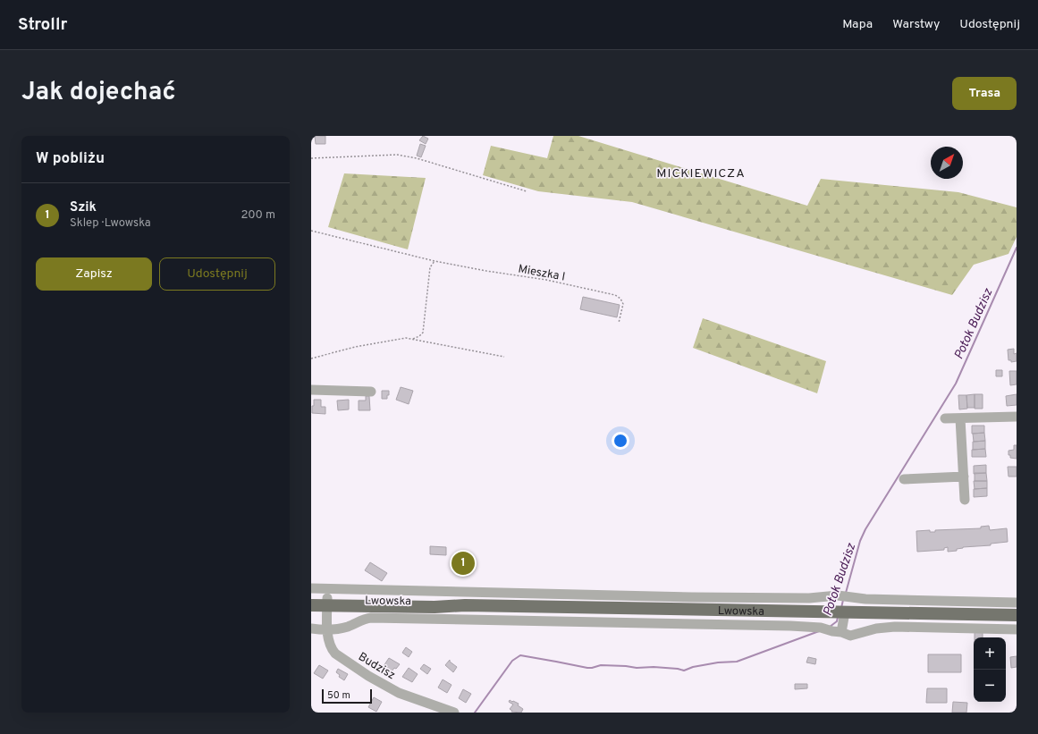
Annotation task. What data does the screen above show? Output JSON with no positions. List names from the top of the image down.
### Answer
{
  "streets": {
    "main road": ["Lwowska"],
    "street": ["Budzisz"],
    "path": ["Mieszka I"]
  },
  "crossings": [
    ["Lwowska", "Budzisz"]
  ],
  "districts": ["MICKIEWICZA"],
  "water": ["Potok Budzisz"],
  "scale_bar": "50 m",
  "north": "top right",
  "page": {
    "header": "Strollr",
    "nav": ["Mapa", "Warstwy", "Udostępnij"],
    "title": "Jak dojechać",
    "buttons": [
      "Trasa",
      ["Zapisz", "Udostępnij"]
    ],
    "heading": "W pobliżu",
    "list": [
      {
        "mark": "1",
        "name": "Szik",
        "note": "Sklep · Lwowska",
        "value": "200 m"
      }
    ],
    "pins": "1",
    "map_buttons": ["+", "−"],
    "scale": "50 m"
  }
}
